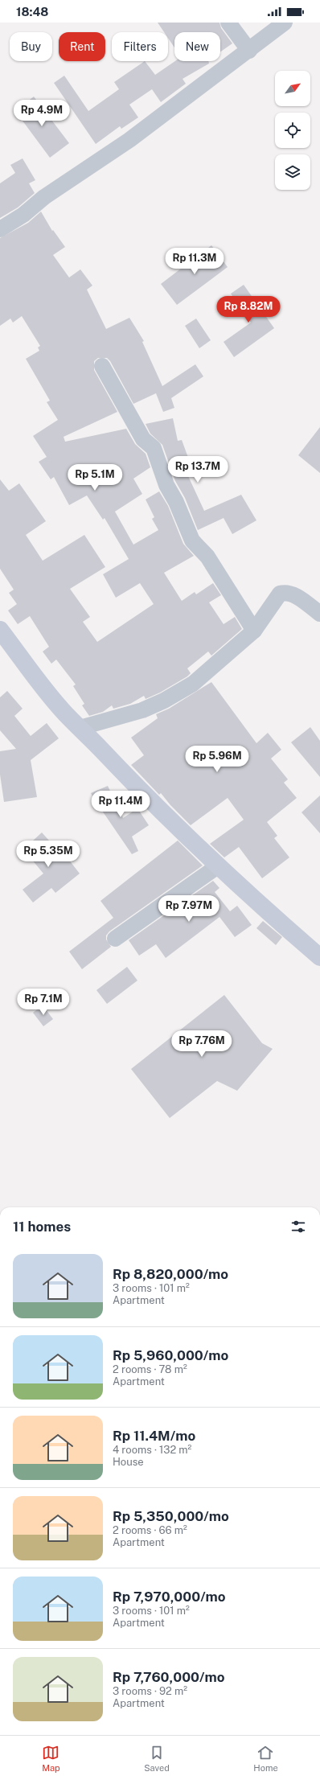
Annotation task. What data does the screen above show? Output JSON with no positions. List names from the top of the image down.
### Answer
{
  "north": "top right",
  "page": {
    "status": "18:48",
    "chip": [
      "Buy",
      "Rent",
      "Filters",
      "New"
    ],
    "price": [
      "Rp 4.9M",
      "Rp 11.3M",
      "Rp 8.82M",
      "Rp 13.7M",
      "Rp 5.1M",
      "Rp 5.96M",
      "Rp 11.4M",
      "Rp 5.35M",
      "Rp 7.97M",
      "Rp 7.1M",
      "Rp 7.76M"
    ],
    "heading": "11 homes",
    "list": [
      {
        "name": "Rp 8,820,000/mo",
        "note": "3 rooms · 101 m² · Apartment"
      },
      {
        "name": "Rp 5,960,000/mo",
        "note": "2 rooms · 78 m² · Apartment"
      },
      {
        "name": "Rp 11.4M/mo",
        "note": "4 rooms · 132 m² · House"
      },
      {
        "name": "Rp 5,350,000/mo",
        "note": "2 rooms · 66 m² · Apartment"
      },
      {
        "name": "Rp 7,970,000/mo",
        "note": "3 rooms · 101 m² · Apartment"
      },
      {
        "name": "Rp 7,760,000/mo",
        "note": "3 rooms · 92 m² · Apartment"
      }
    ],
    "tabs": ["Map", "Saved", "Home"]
  }
}
